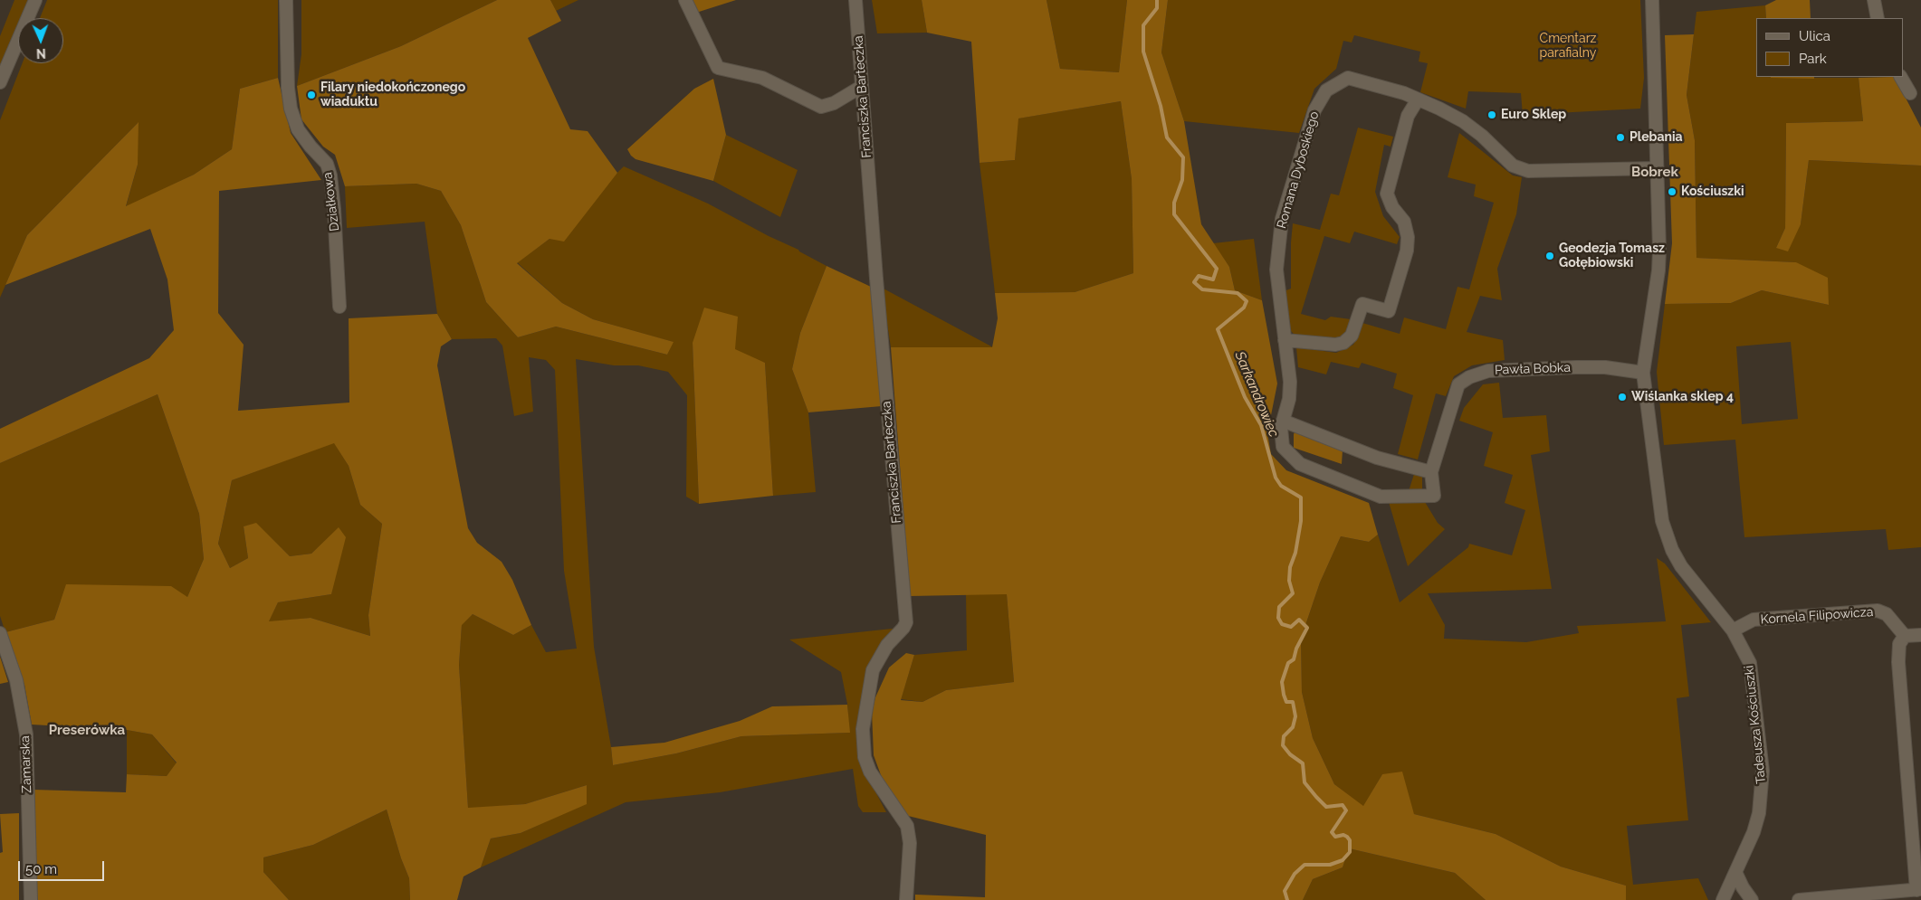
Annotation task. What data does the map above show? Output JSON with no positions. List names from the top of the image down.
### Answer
{
  "streets": {
    "street": [
      "Franciszka Barteczka",
      "Romana Dyboskiego",
      "Działkowa",
      "Pawła Bobka",
      "Kornela Filipowicza",
      "Tadeusza Kościuszki",
      "Zamarska"
    ]
  },
  "crossings": [
    ["Romana Dyboskiego", "Pawła Bobka"],
    ["Romana Dyboskiego", "Tadeusza Kościuszki"],
    ["Pawła Bobka", "Tadeusza Kościuszki"],
    ["Kornela Filipowicza", "Tadeusza Kościuszki"]
  ],
  "districts": ["Bobrek", "Preserówka"],
  "water": ["Sarkandrowiec"],
  "parks": ["Cmentarz parafialny"],
  "places": [
    "Filary niedokończonego wiaduktu",
    "Euro Sklep",
    "Plebania",
    "Kościuszki",
    "Geodezja Tomasz Gołębiowski",
    "Wiślanka sklep 4"
  ],
  "legend": ["Ulica", "Park"],
  "scale_bar": "50 m",
  "north": "bottom"
}
